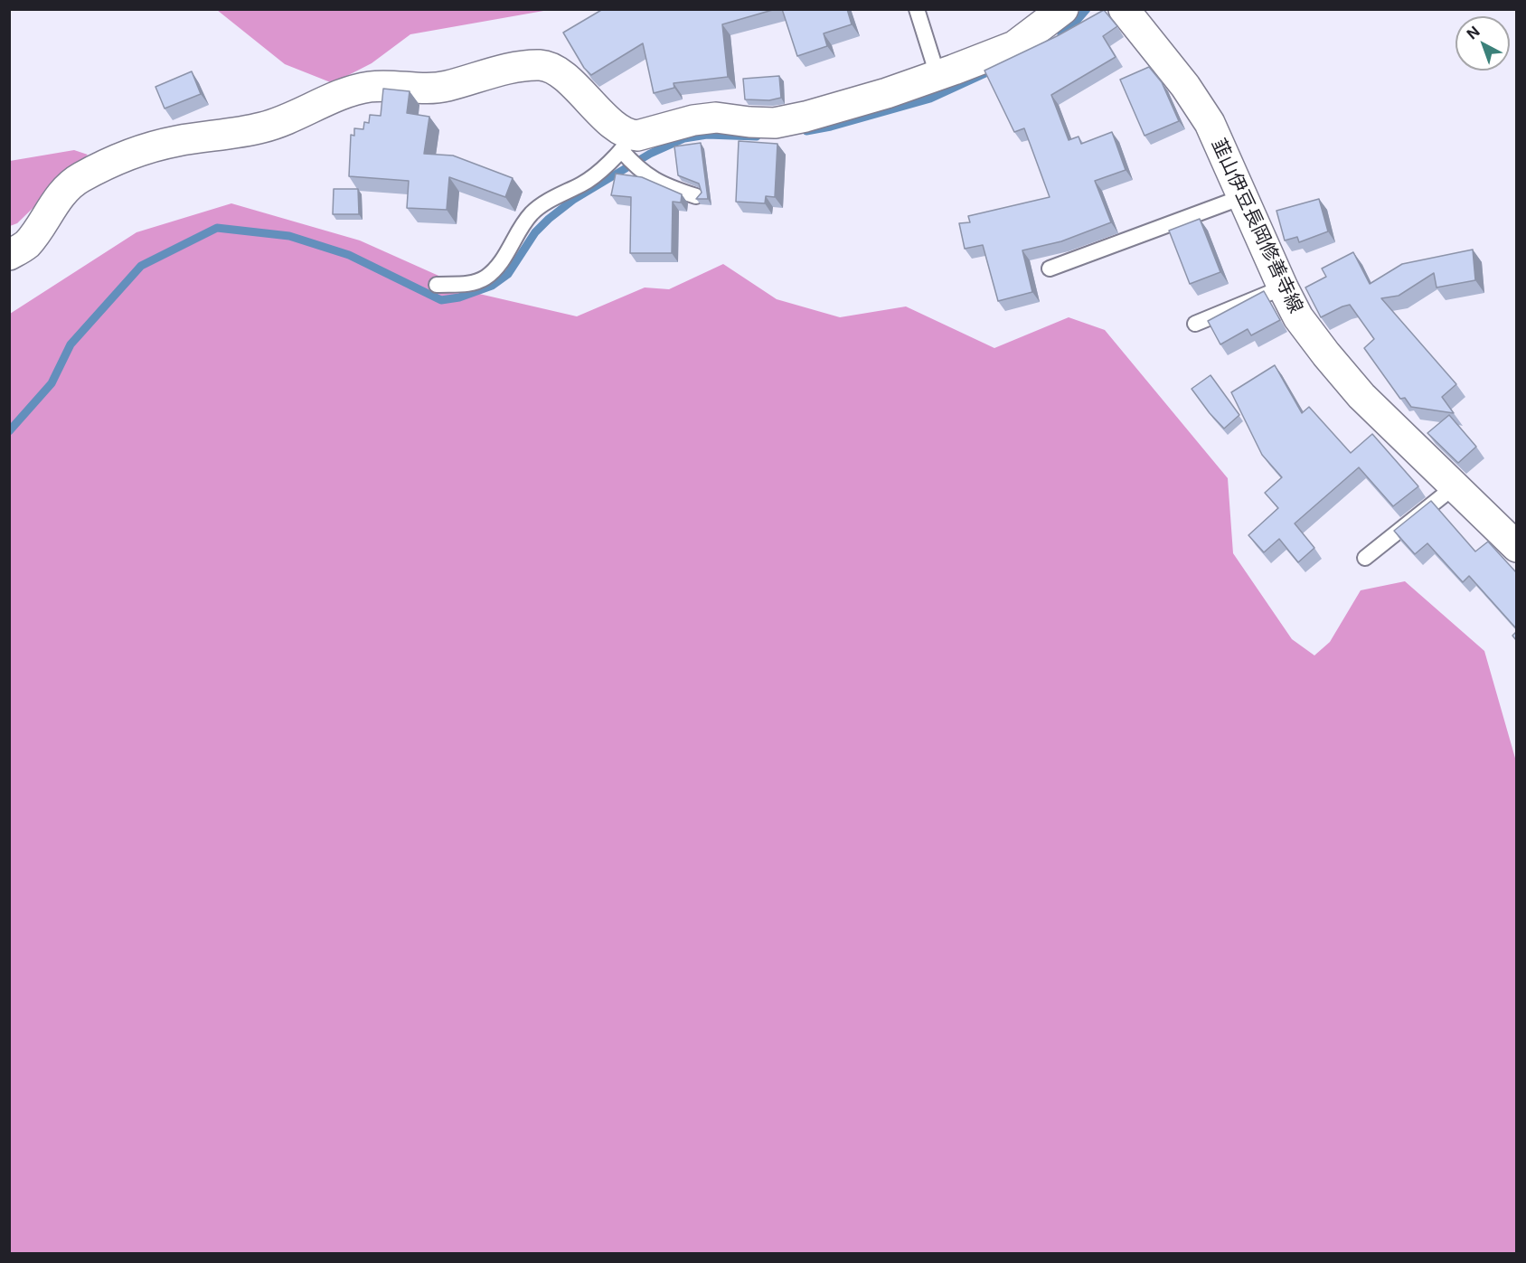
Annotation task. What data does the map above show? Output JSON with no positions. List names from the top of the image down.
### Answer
{
  "streets": {
    "street": ["韮山伊豆長岡修善寺線"]
  },
  "north": "top left"
}
